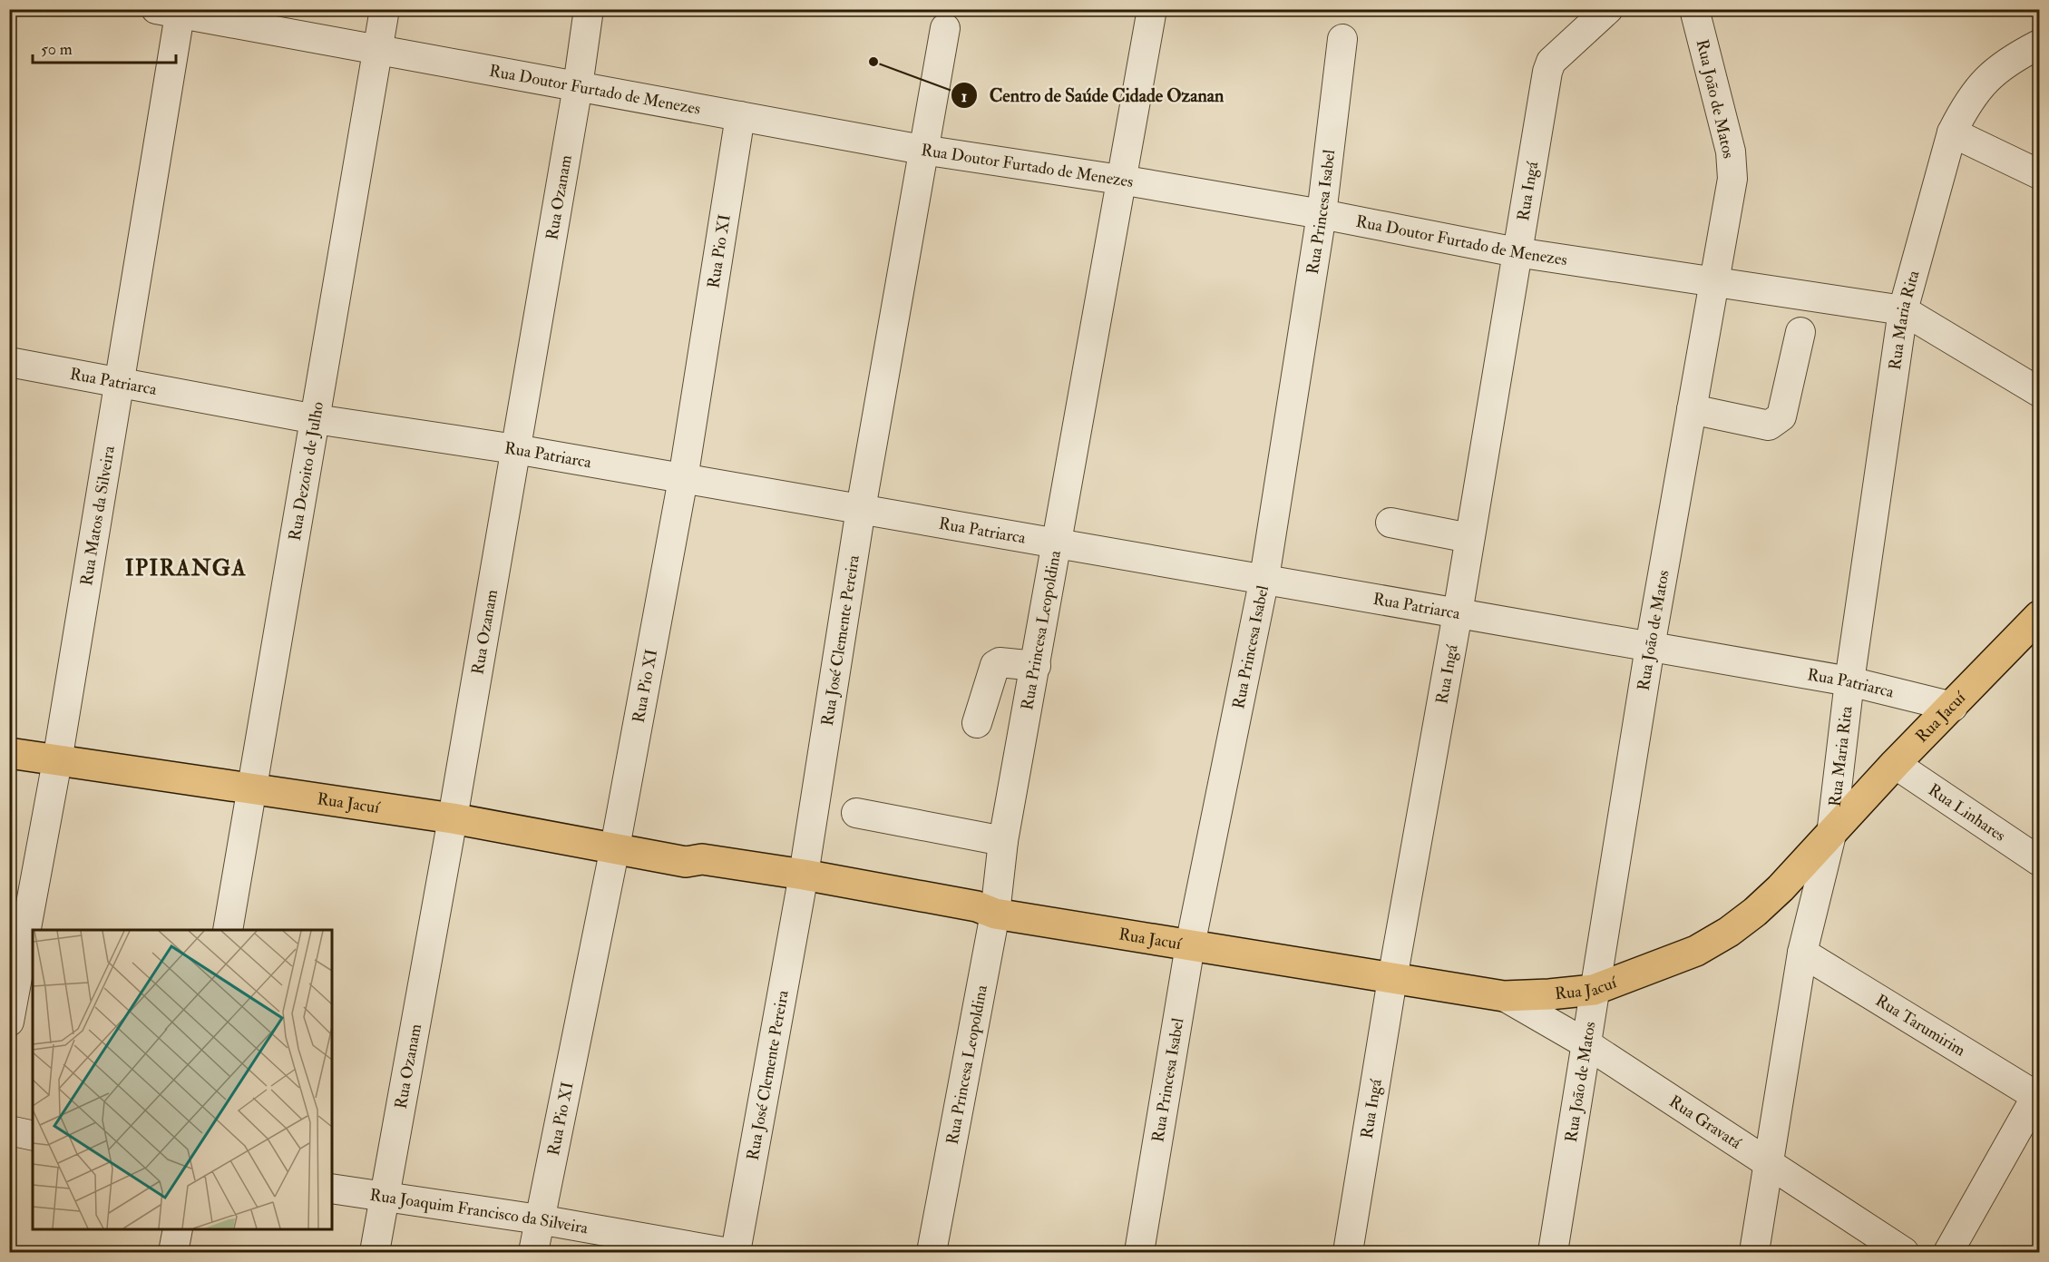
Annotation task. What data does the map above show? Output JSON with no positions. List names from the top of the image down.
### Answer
{
  "streets": {
    "main road": ["Rua Jacuí"],
    "street": [
      "Rua Doutor Furtado de Menezes",
      "Rua João de Matos",
      "Rua Ingá",
      "Rua Ozanam",
      "Rua Princesa Isabel",
      "Rua Pio XI",
      "Rua Maria Rita",
      "Rua Patriarca",
      "Rua Dezoito de Julho",
      "Rua Matos da Silveira",
      "Rua Princesa Leopoldina",
      "Rua José Clemente Pereira",
      "Rua Linhares",
      "Rua Tarumirim",
      "Rua Gravatá",
      "Rua Joaquim Francisco da Silveira"
    ]
  },
  "crossings": [
    ["Rua Doutor Furtado de Menezes", "Rua João de Matos"],
    ["Rua Doutor Furtado de Menezes", "Rua Ingá"],
    ["Rua Doutor Furtado de Menezes", "Rua Ozanam"],
    ["Rua Doutor Furtado de Menezes", "Rua Princesa Isabel"],
    ["Rua Doutor Furtado de Menezes", "Rua Pio XI"],
    ["Rua Doutor Furtado de Menezes", "Rua Maria Rita"],
    ["Rua Doutor Furtado de Menezes", "Rua Dezoito de Julho"],
    ["Rua Doutor Furtado de Menezes", "Rua Matos da Silveira"],
    ["Rua Doutor Furtado de Menezes", "Rua Princesa Leopoldina"],
    ["Rua Doutor Furtado de Menezes", "Rua José Clemente Pereira"],
    ["Rua João de Matos", "Rua Patriarca"],
    ["Rua João de Matos", "Rua Jacuí"],
    ["Rua João de Matos", "Rua Gravatá"],
    ["Rua Ingá", "Rua Patriarca"],
    ["Rua Ingá", "Rua Jacuí"],
    ["Rua Ozanam", "Rua Patriarca"],
    ["Rua Ozanam", "Rua Jacuí"],
    ["Rua Ozanam", "Rua Joaquim Francisco da Silveira"],
    ["Rua Princesa Isabel", "Rua Patriarca"],
    ["Rua Princesa Isabel", "Rua Jacuí"],
    ["Rua Pio XI", "Rua Patriarca"],
    ["Rua Pio XI", "Rua Jacuí"],
    ["Rua Pio XI", "Rua Joaquim Francisco da Silveira"],
    ["Rua Maria Rita", "Rua Patriarca"],
    ["Rua Maria Rita", "Rua Jacuí"],
    ["Rua Maria Rita", "Rua Tarumirim"],
    ["Rua Maria Rita", "Rua Gravatá"],
    ["Rua Patriarca", "Rua Dezoito de Julho"],
    ["Rua Patriarca", "Rua Matos da Silveira"],
    ["Rua Patriarca", "Rua Princesa Leopoldina"],
    ["Rua Patriarca", "Rua José Clemente Pereira"],
    ["Rua Patriarca", "Rua Jacuí"],
    ["Rua Dezoito de Julho", "Rua Jacuí"],
    ["Rua Matos da Silveira", "Rua Jacuí"],
    ["Rua Princesa Leopoldina", "Rua Jacuí"],
    ["Rua José Clemente Pereira", "Rua Jacuí"],
    ["Rua Jacuí", "Rua Linhares"],
    ["Rua Jacuí", "Rua Gravatá"]
  ],
  "districts": ["IPIRANGA"],
  "places": ["Centro de Saúde Cidade Ozanan"],
  "scale_bar": "50 m"
}
